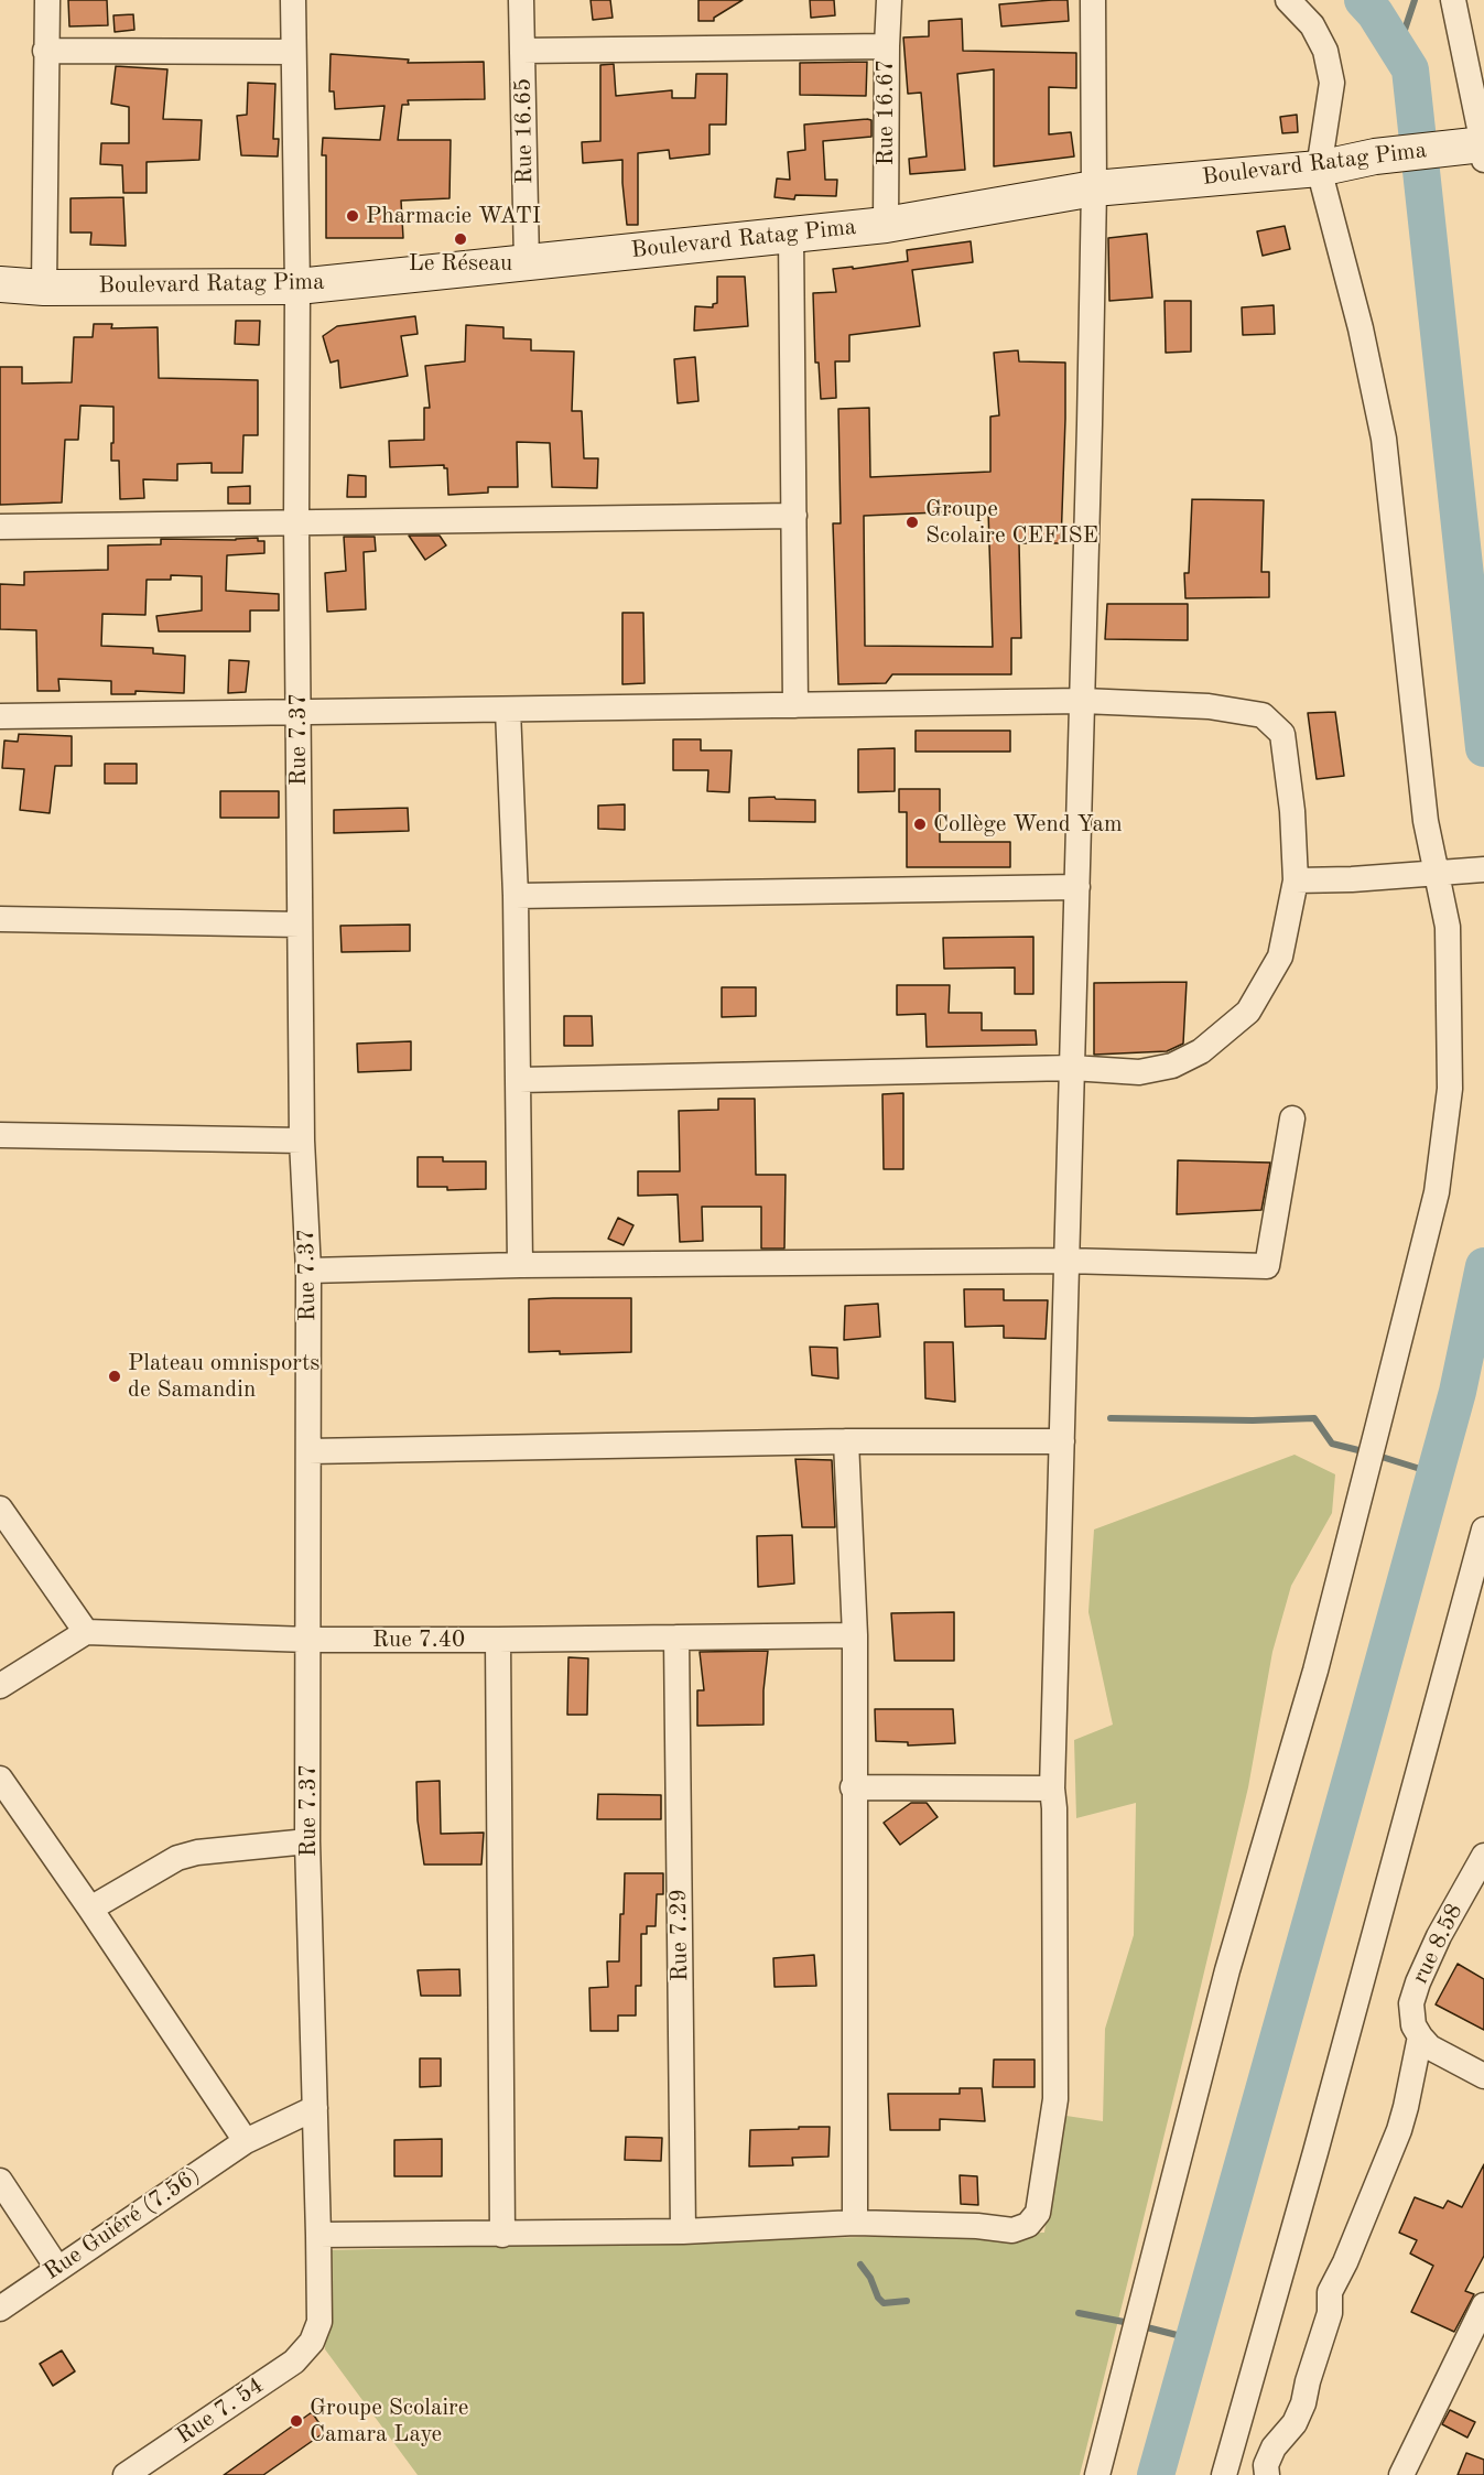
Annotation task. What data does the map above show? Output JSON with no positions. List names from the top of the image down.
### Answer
{
  "streets": {
    "street": [
      "Rue 16.67",
      "Rue 16.65",
      "Boulevard Ratag Pima",
      "Rue 7.37",
      "Rue 7.40",
      "Rue 7.29",
      "rue 8.58",
      "Rue Guiéré (7.56)",
      "Rue 7. 54"
    ]
  },
  "crossings": [
    ["Rue 16.67", "Boulevard Ratag Pima"],
    ["Rue 16.65", "Boulevard Ratag Pima"],
    ["Boulevard Ratag Pima", "Rue 7.37"],
    ["Rue 7.37", "Rue 7.40"],
    ["Rue 7.37", "Rue Guiéré (7.56)"],
    ["Rue 7.37", "Rue 7. 54"],
    ["Rue 7.40", "Rue 7.29"]
  ],
  "places": [
    "Pharmacie WATI",
    "Le Réseau",
    "Groupe Scolaire CEFISE",
    "Collège Wend Yam",
    "Plateau omnisports de Samandin",
    "Groupe Scolaire Camara Laye"
  ]
}
